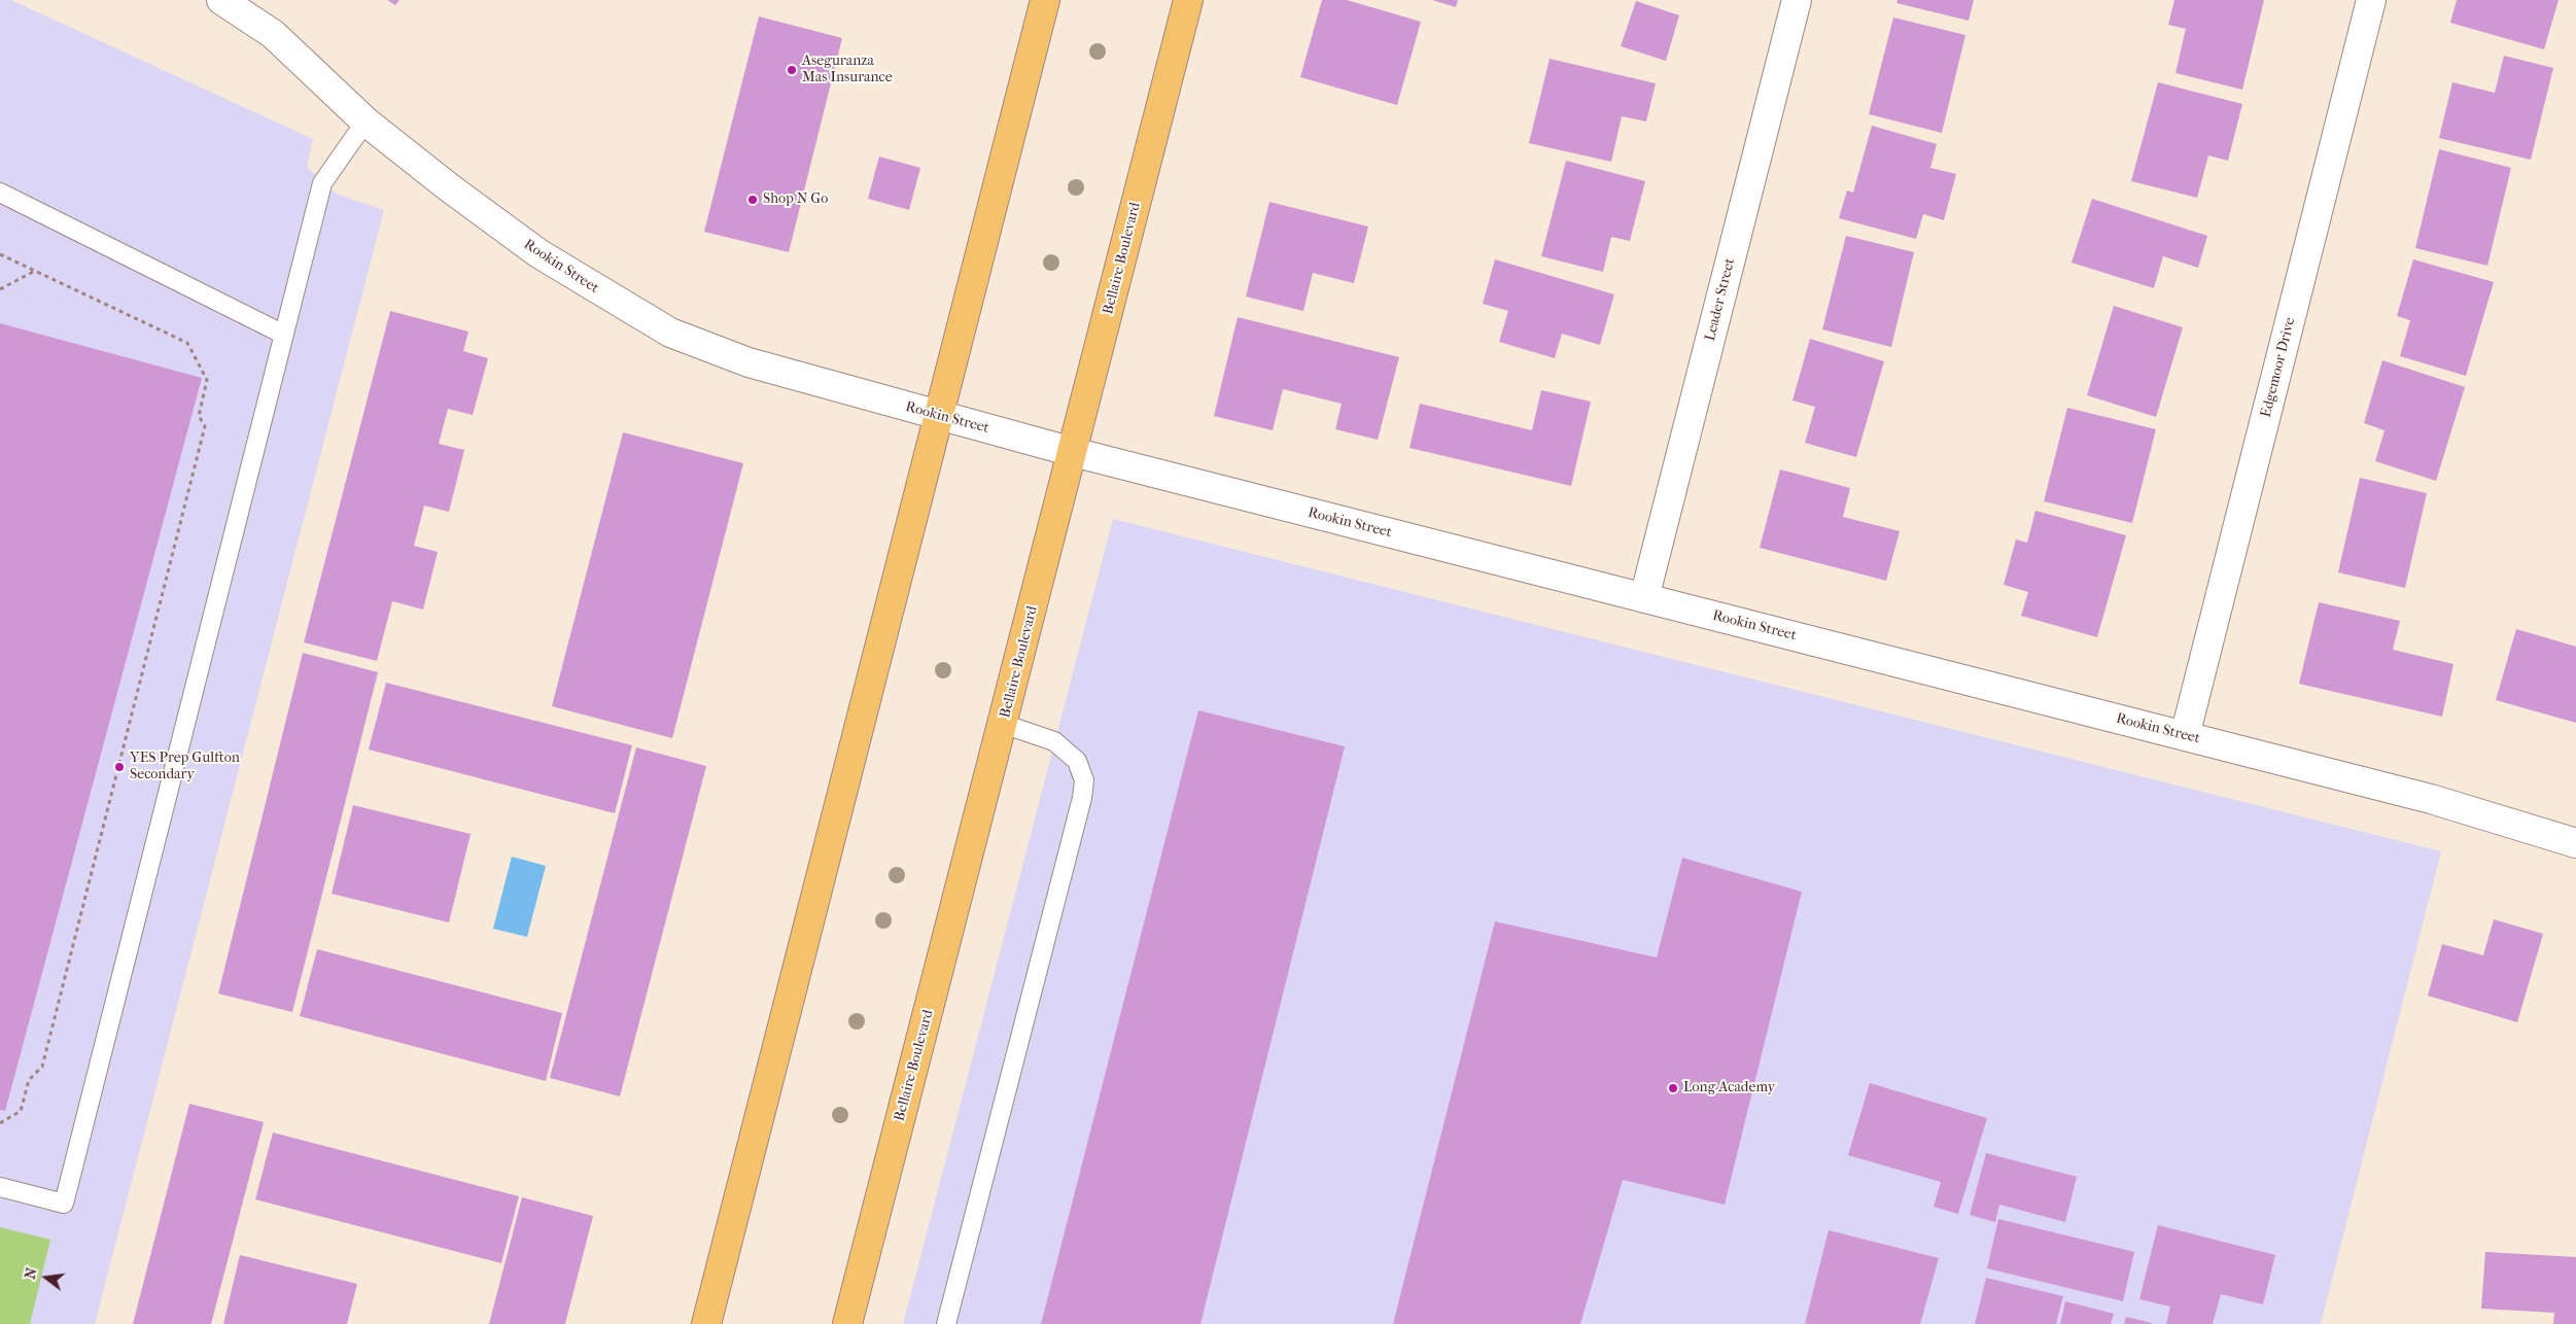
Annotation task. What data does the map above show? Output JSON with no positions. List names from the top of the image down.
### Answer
{
  "streets": {
    "main road": ["Bellaire Boulevard"],
    "street": ["Rookin Street", "Leader Street", "Edgemoor Drive"]
  },
  "crossings": [
    ["Bellaire Boulevard", "Rookin Street"],
    ["Rookin Street", "Leader Street"],
    ["Rookin Street", "Edgemoor Drive"]
  ],
  "places": [
    "Aseguranza Mas Insurance",
    "Shop N Go",
    "YES Prep Gulfton Secondary",
    "Long Academy"
  ],
  "north": "left"
}
